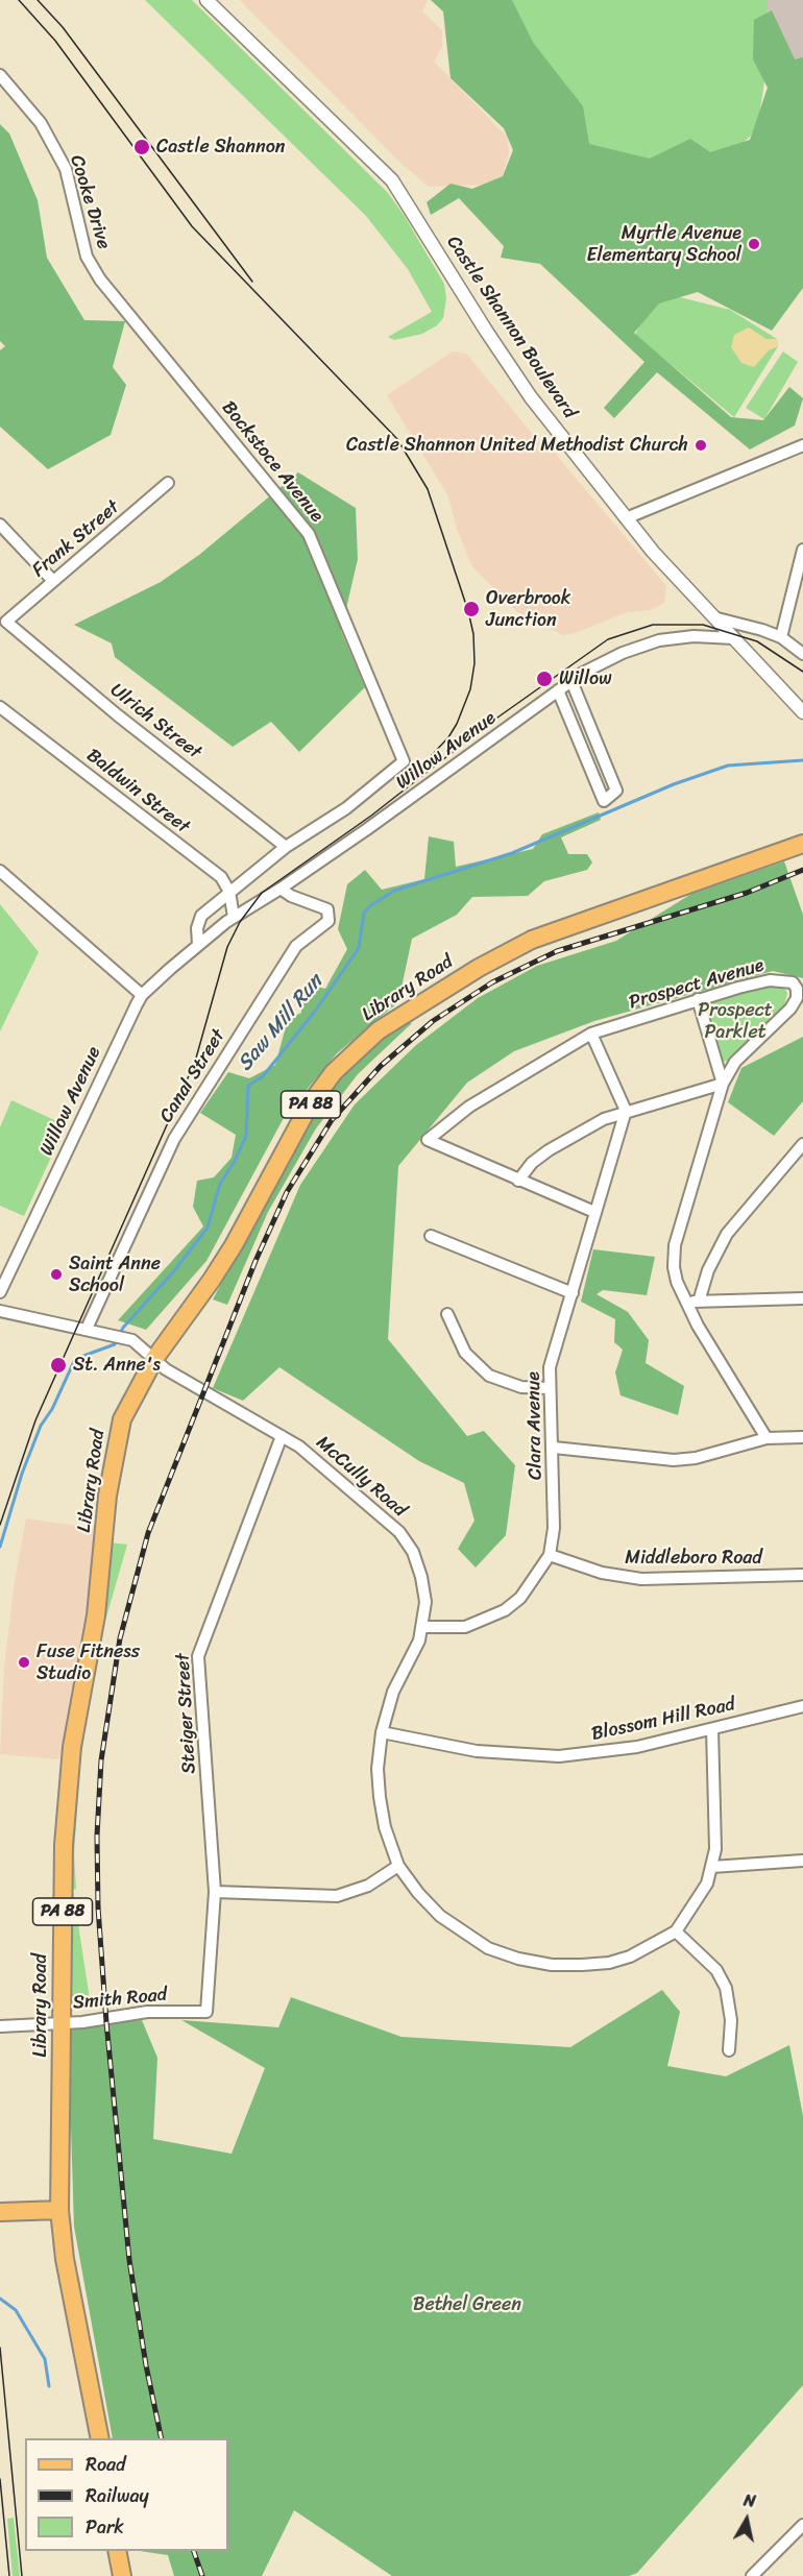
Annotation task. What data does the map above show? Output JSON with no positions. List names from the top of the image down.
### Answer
{
  "streets": {
    "main road": ["Library Road", "PA 88"],
    "street": [
      "Cooke Drive",
      "Castle Shannon Boulevard",
      "Bockstoce Avenue",
      "Frank Street",
      "Ulrich Street",
      "Willow Avenue",
      "Baldwin Street",
      "Prospect Avenue",
      "Canal Street",
      "Clara Avenue",
      "McCully Road",
      "Middleboro Road",
      "Steiger Street",
      "Blossom Hill Road",
      "Smith Road"
    ]
  },
  "crossings": [
    ["Cooke Drive", "Bockstoce Avenue"],
    ["Castle Shannon Boulevard", "Willow Avenue"],
    ["Bockstoce Avenue", "Willow Avenue"],
    ["Frank Street", "Ulrich Street"],
    ["Ulrich Street", "Willow Avenue"],
    ["Willow Avenue", "Baldwin Street"],
    ["Willow Avenue", "Canal Street"],
    ["Library Road", "McCully Road"],
    ["Library Road", "Smith Road"],
    ["Canal Street", "McCully Road"],
    ["Clara Avenue", "McCully Road"],
    ["Clara Avenue", "Middleboro Road"],
    ["McCully Road", "Steiger Street"],
    ["McCully Road", "Blossom Hill Road"],
    ["Steiger Street", "Smith Road"]
  ],
  "water": ["Saw Mill Run"],
  "parks": ["Prospect Parklet", "Bethel Green"],
  "places": [
    "Castle Shannon",
    "Myrtle Avenue Elementary School",
    "Castle Shannon United Methodist Church",
    "Overbrook Junction",
    "Willow",
    "Saint Anne School",
    "St. Anne's",
    "Fuse Fitness Studio"
  ],
  "legend": ["Road", "Railway", "Park"],
  "north": "top"
}
